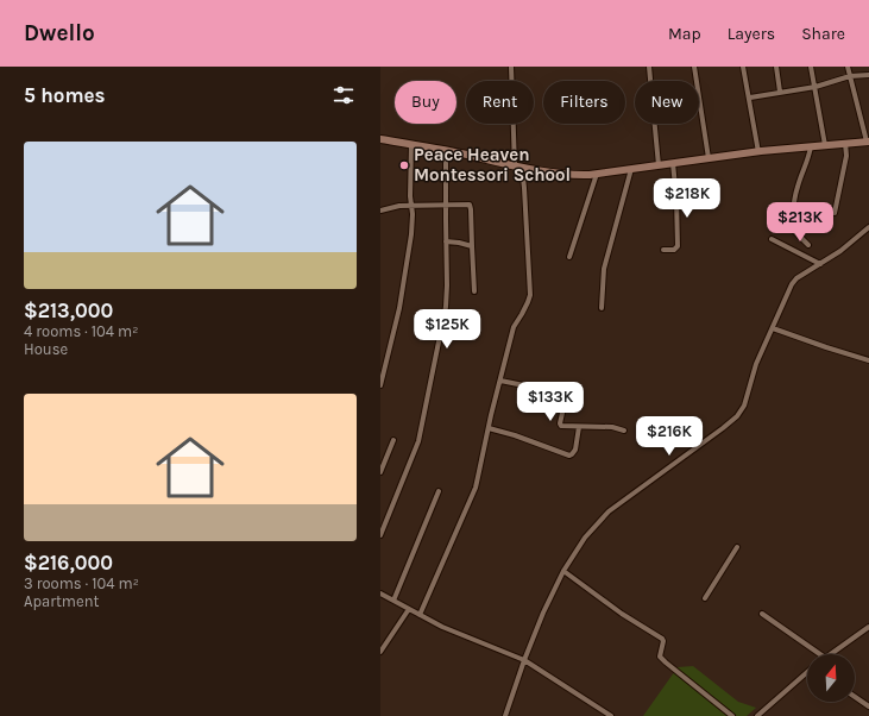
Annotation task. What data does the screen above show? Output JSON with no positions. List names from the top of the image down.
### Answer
{
  "places": ["Peace Heaven Montessori School"],
  "north": "top",
  "page": {
    "header": "Dwello",
    "nav": ["Map", "Layers", "Share"],
    "heading": "5 homes",
    "chip": [
      "Buy",
      "Rent",
      "Filters",
      "New"
    ],
    "list": [
      {
        "name": "$213,000",
        "note": "4 rooms · 104 m² · House"
      },
      {
        "name": "$216,000",
        "note": "3 rooms · 104 m² · Apartment"
      }
    ],
    "price": [
      "$218K",
      "$213K",
      "$125K",
      "$133K",
      "$216K"
    ]
  }
}
